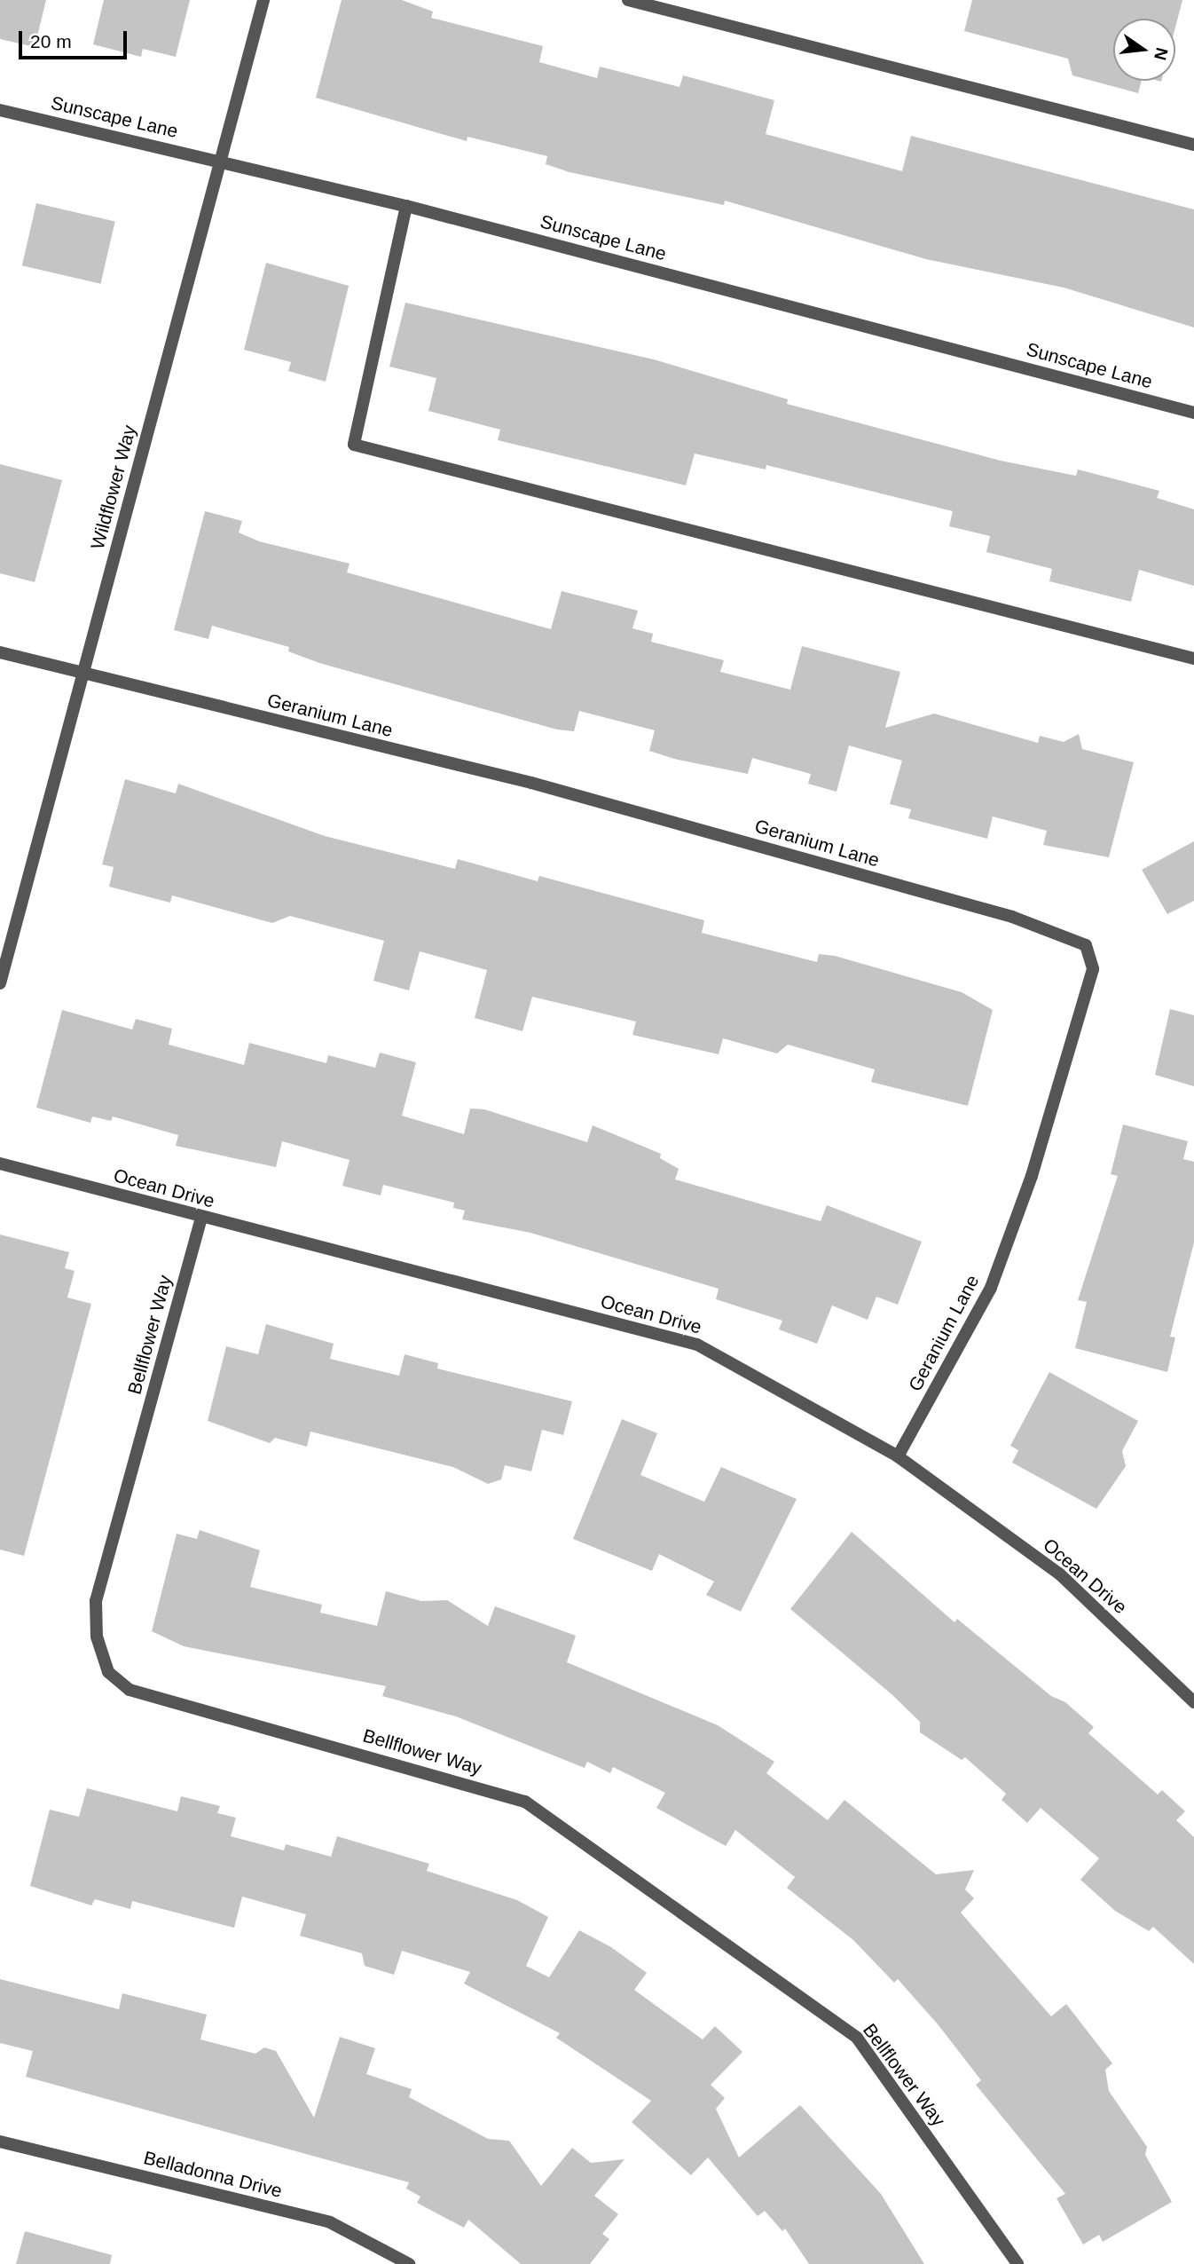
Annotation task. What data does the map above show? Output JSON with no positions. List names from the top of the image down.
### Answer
{
  "streets": {
    "street": [
      "Sunscape Lane",
      "Wildflower Way",
      "Geranium Lane",
      "Ocean Drive",
      "Bellflower Way",
      "Belladonna Drive"
    ]
  },
  "crossings": [
    ["Sunscape Lane", "Wildflower Way"],
    ["Wildflower Way", "Geranium Lane"],
    ["Geranium Lane", "Ocean Drive"],
    ["Ocean Drive", "Bellflower Way"]
  ],
  "scale_bar": "20 m",
  "north": "right"
}
